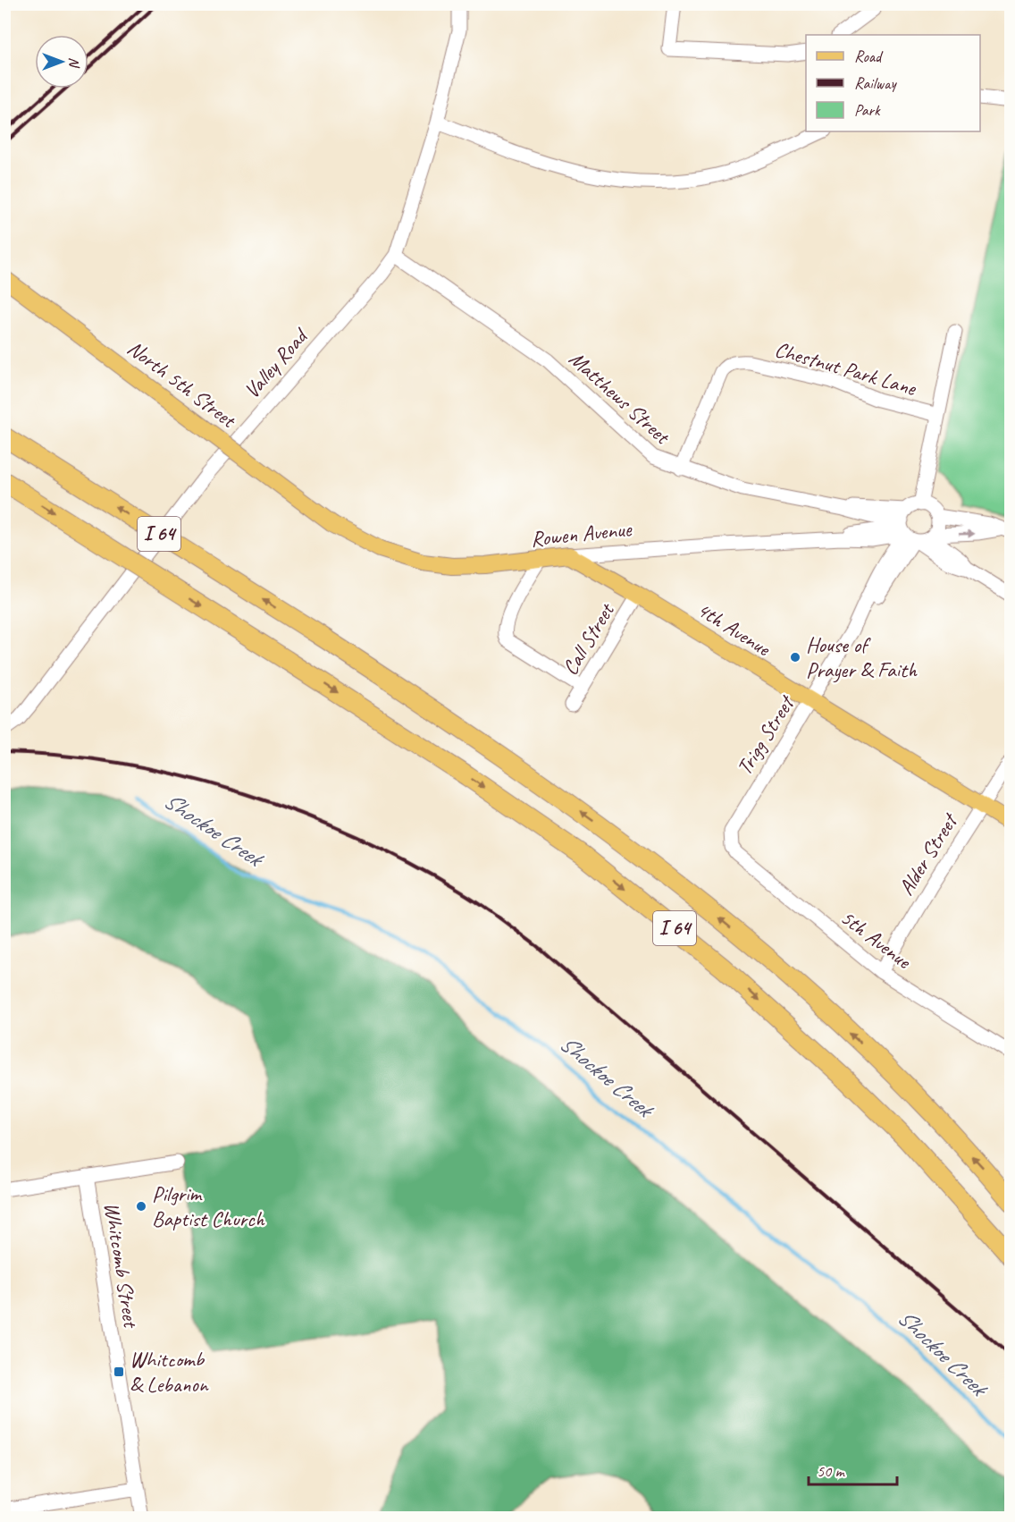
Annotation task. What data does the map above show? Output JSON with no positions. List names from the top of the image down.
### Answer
{
  "streets": {
    "highway": ["I 64"],
    "main road": ["North 5th Street", "Rowen Avenue", "4th Avenue"],
    "street": [
      "Valley Road",
      "Chestnut Park Lane",
      "Matthews Street",
      "Call Street",
      "Trigg Street",
      "Alder Street",
      "5th Avenue",
      "Whitcomb Street"
    ]
  },
  "crossings": [
    ["Valley Road", "Matthews Street"],
    ["Chestnut Park Lane", "Matthews Street"],
    ["North 5th Street", "Rowen Avenue"],
    ["Matthews Street", "Rowen Avenue"],
    ["Matthews Street", "Trigg Street"],
    ["Rowen Avenue", "4th Avenue"],
    ["Rowen Avenue", "Trigg Street"],
    ["4th Avenue", "Call Street"],
    ["4th Avenue", "Trigg Street"],
    ["4th Avenue", "Alder Street"],
    ["Trigg Street", "5th Avenue"],
    ["Alder Street", "5th Avenue"]
  ],
  "water": ["Shockoe Creek"],
  "places": {
    "other": ["House of Prayer & Faith", "Pilgrim Baptist Church"],
    "transit": ["Whitcomb & Lebanon"]
  },
  "legend": ["Road", "Railway", "Park"],
  "scale_bar": "50 m",
  "north": "right"
}
